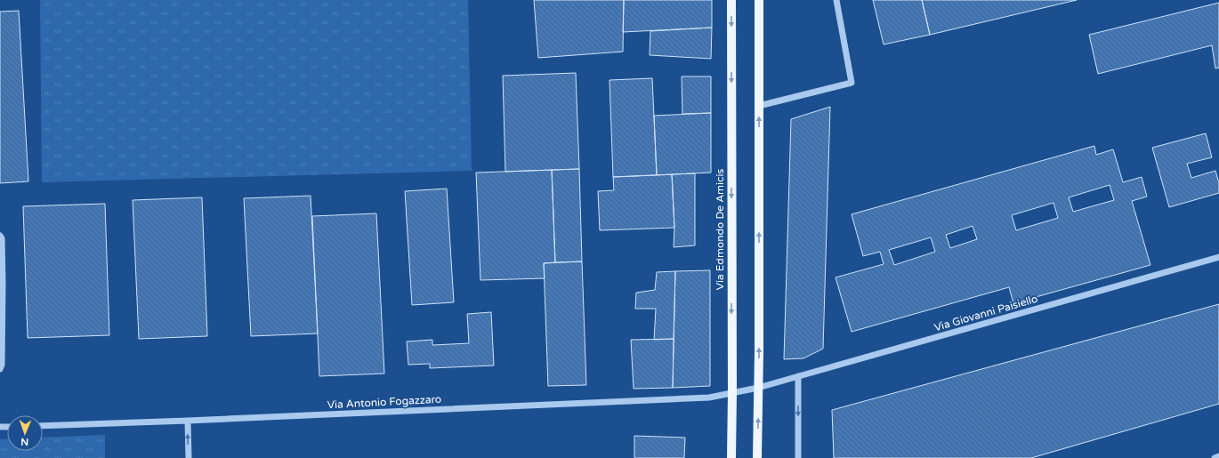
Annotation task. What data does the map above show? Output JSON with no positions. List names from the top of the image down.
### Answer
{
  "streets": {
    "main road": ["Via Edmondo De Amicis"],
    "street": ["Via Giovanni Paisiello", "Via Antonio Fogazzaro"]
  },
  "crossings": [
    ["Via Edmondo De Amicis", "Via Antonio Fogazzaro"],
    ["Via Giovanni Paisiello", "Via Antonio Fogazzaro"]
  ],
  "north": "bottom"
}
